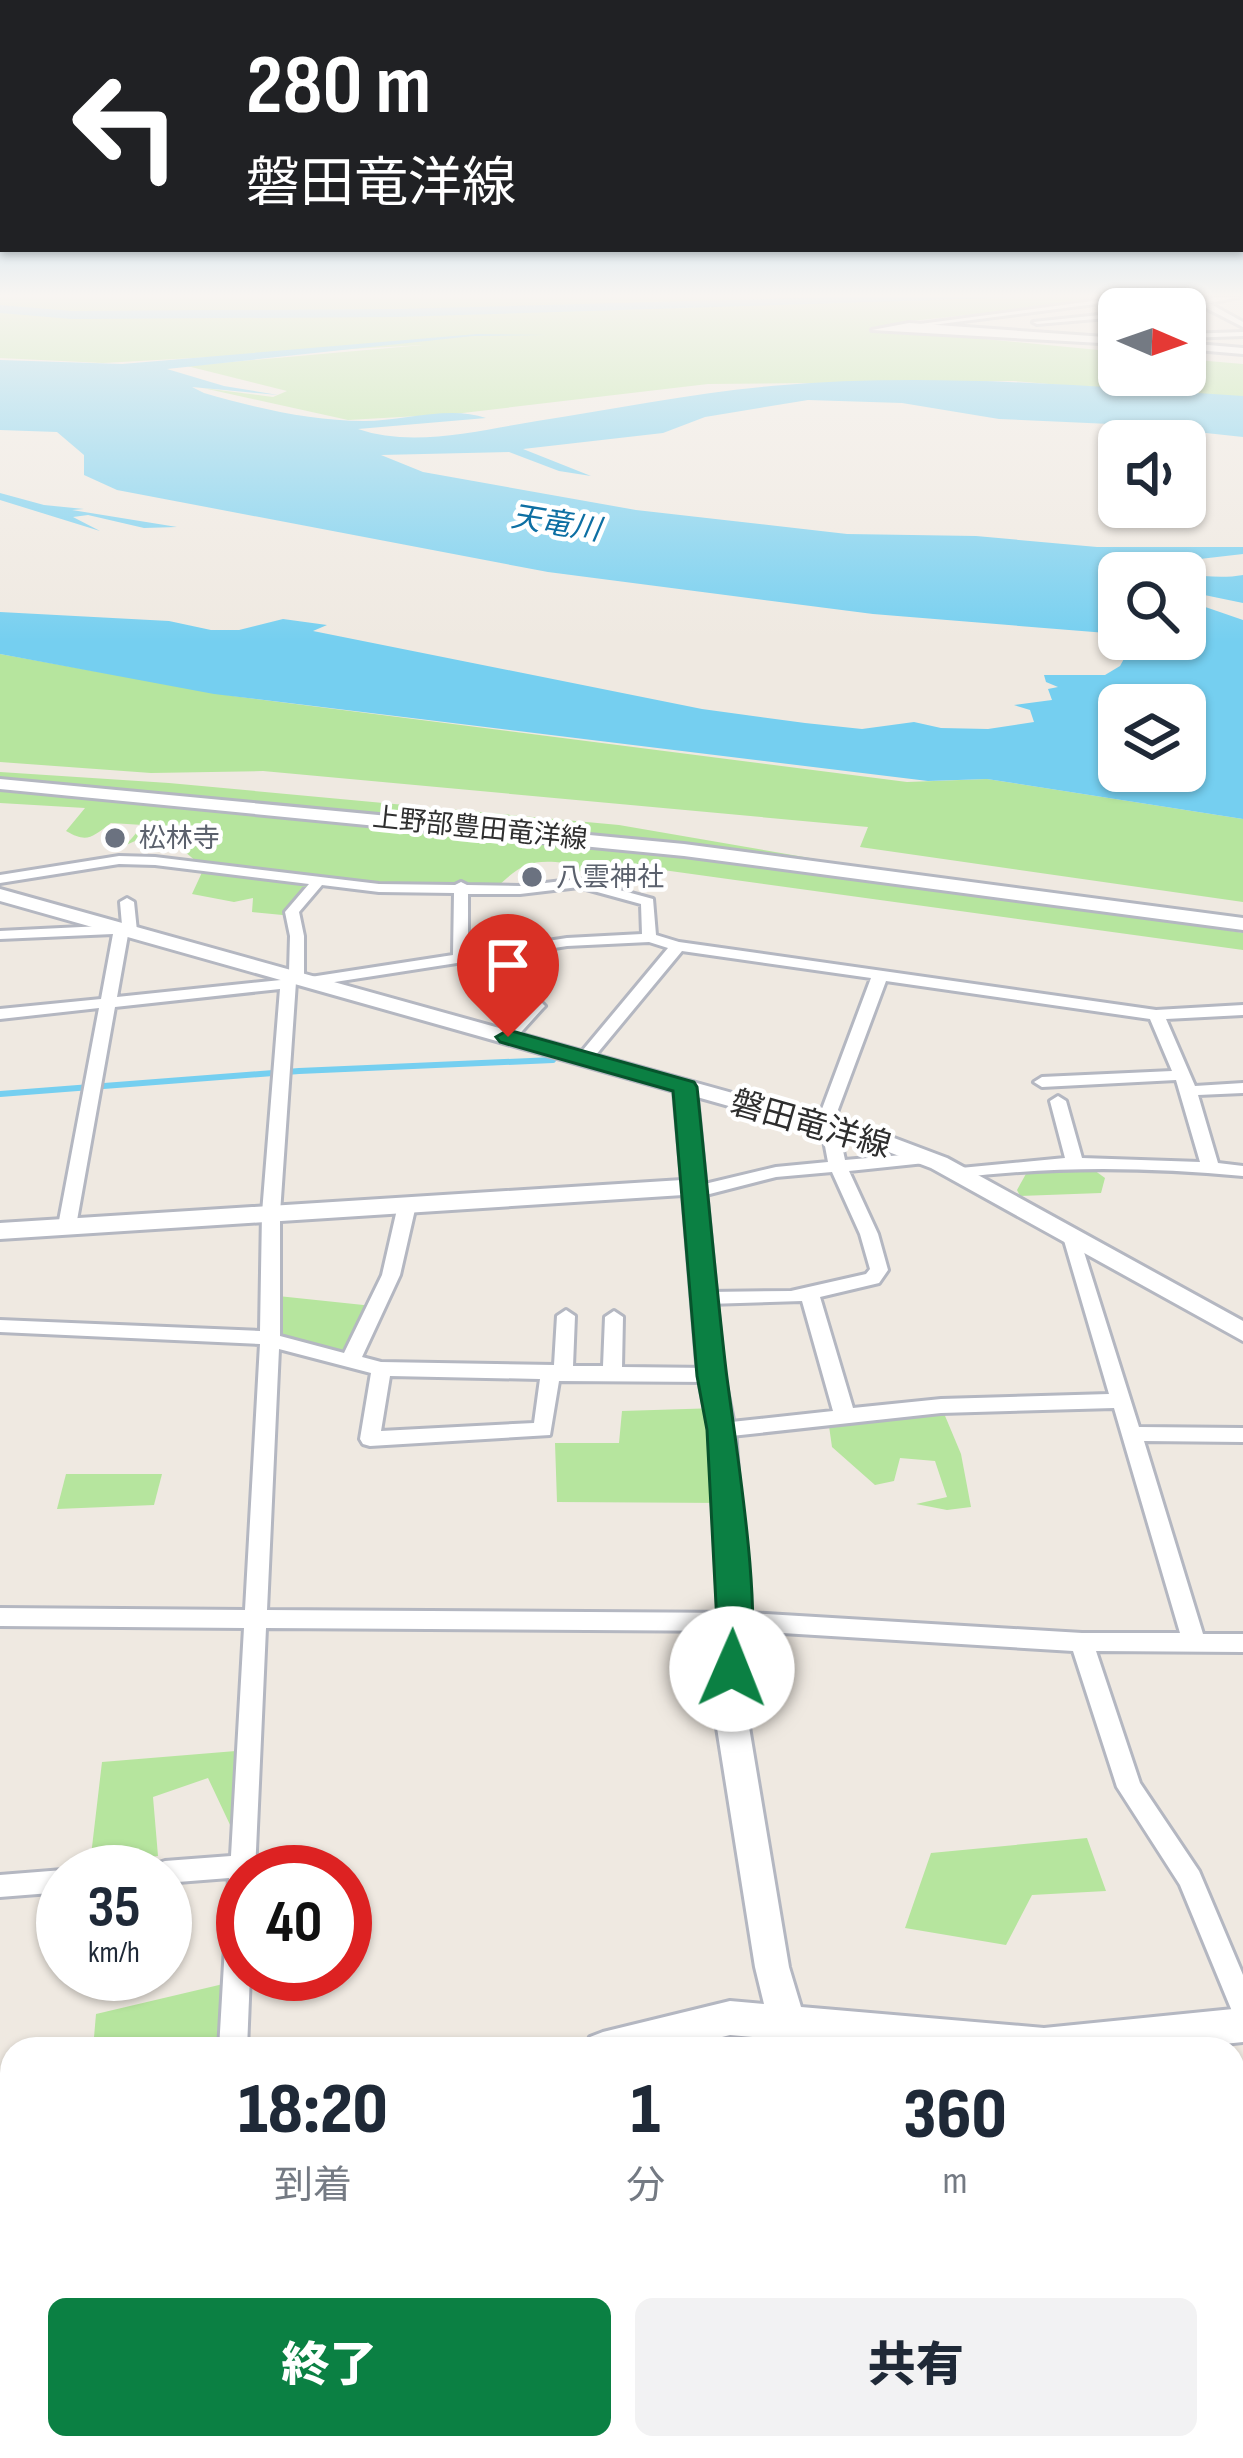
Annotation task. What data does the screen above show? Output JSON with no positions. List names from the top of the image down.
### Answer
{
  "streets": {
    "main road": ["上野部豊田竜洋線", "磐田竜洋線"]
  },
  "water": ["天竜川"],
  "places": ["松林寺", "八雲神社"],
  "north": "right",
  "page": {
    "turn": ["280 m", "磐田竜洋線"],
    "speed": "35 km/h",
    "limit": "40",
    "eta": [
      "18:20",
      "到着",
      "1",
      "分",
      "360",
      "m"
    ],
    "buttons": ["終了", "共有"]
  }
}
